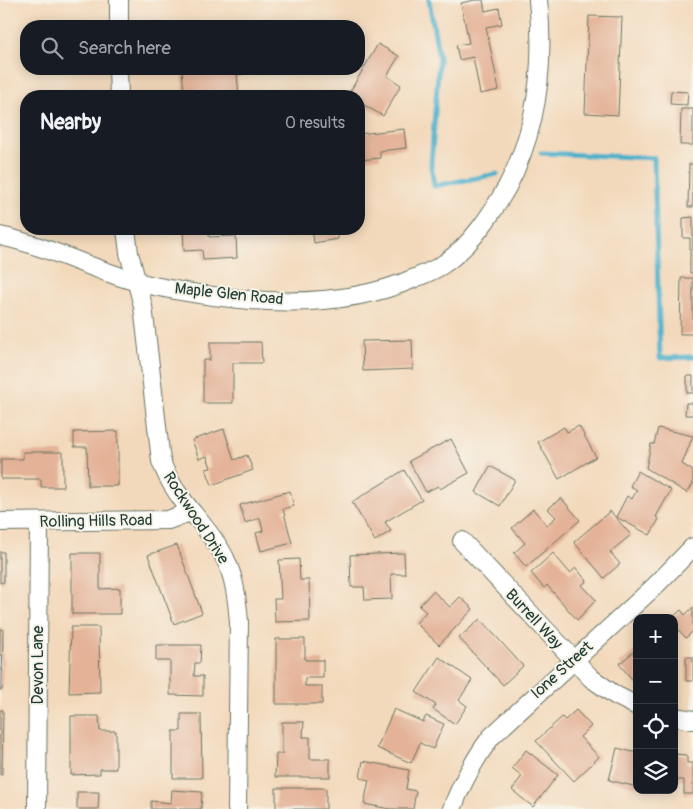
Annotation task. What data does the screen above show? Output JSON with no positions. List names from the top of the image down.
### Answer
{
  "streets": {
    "street": [
      "Maple Glen Road",
      "Rockwood Drive",
      "Rolling Hills Road",
      "Burrell Way",
      "Devon Lane",
      "Ione Street"
    ]
  },
  "crossings": [
    ["Maple Glen Road", "Rockwood Drive"],
    ["Rockwood Drive", "Rolling Hills Road"],
    ["Rolling Hills Road", "Devon Lane"],
    ["Burrell Way", "Ione Street"]
  ],
  "page": {
    "search": "Search here",
    "heading": ["Nearby", "0 results"],
    "map_buttons": ["+", "−"]
  }
}
